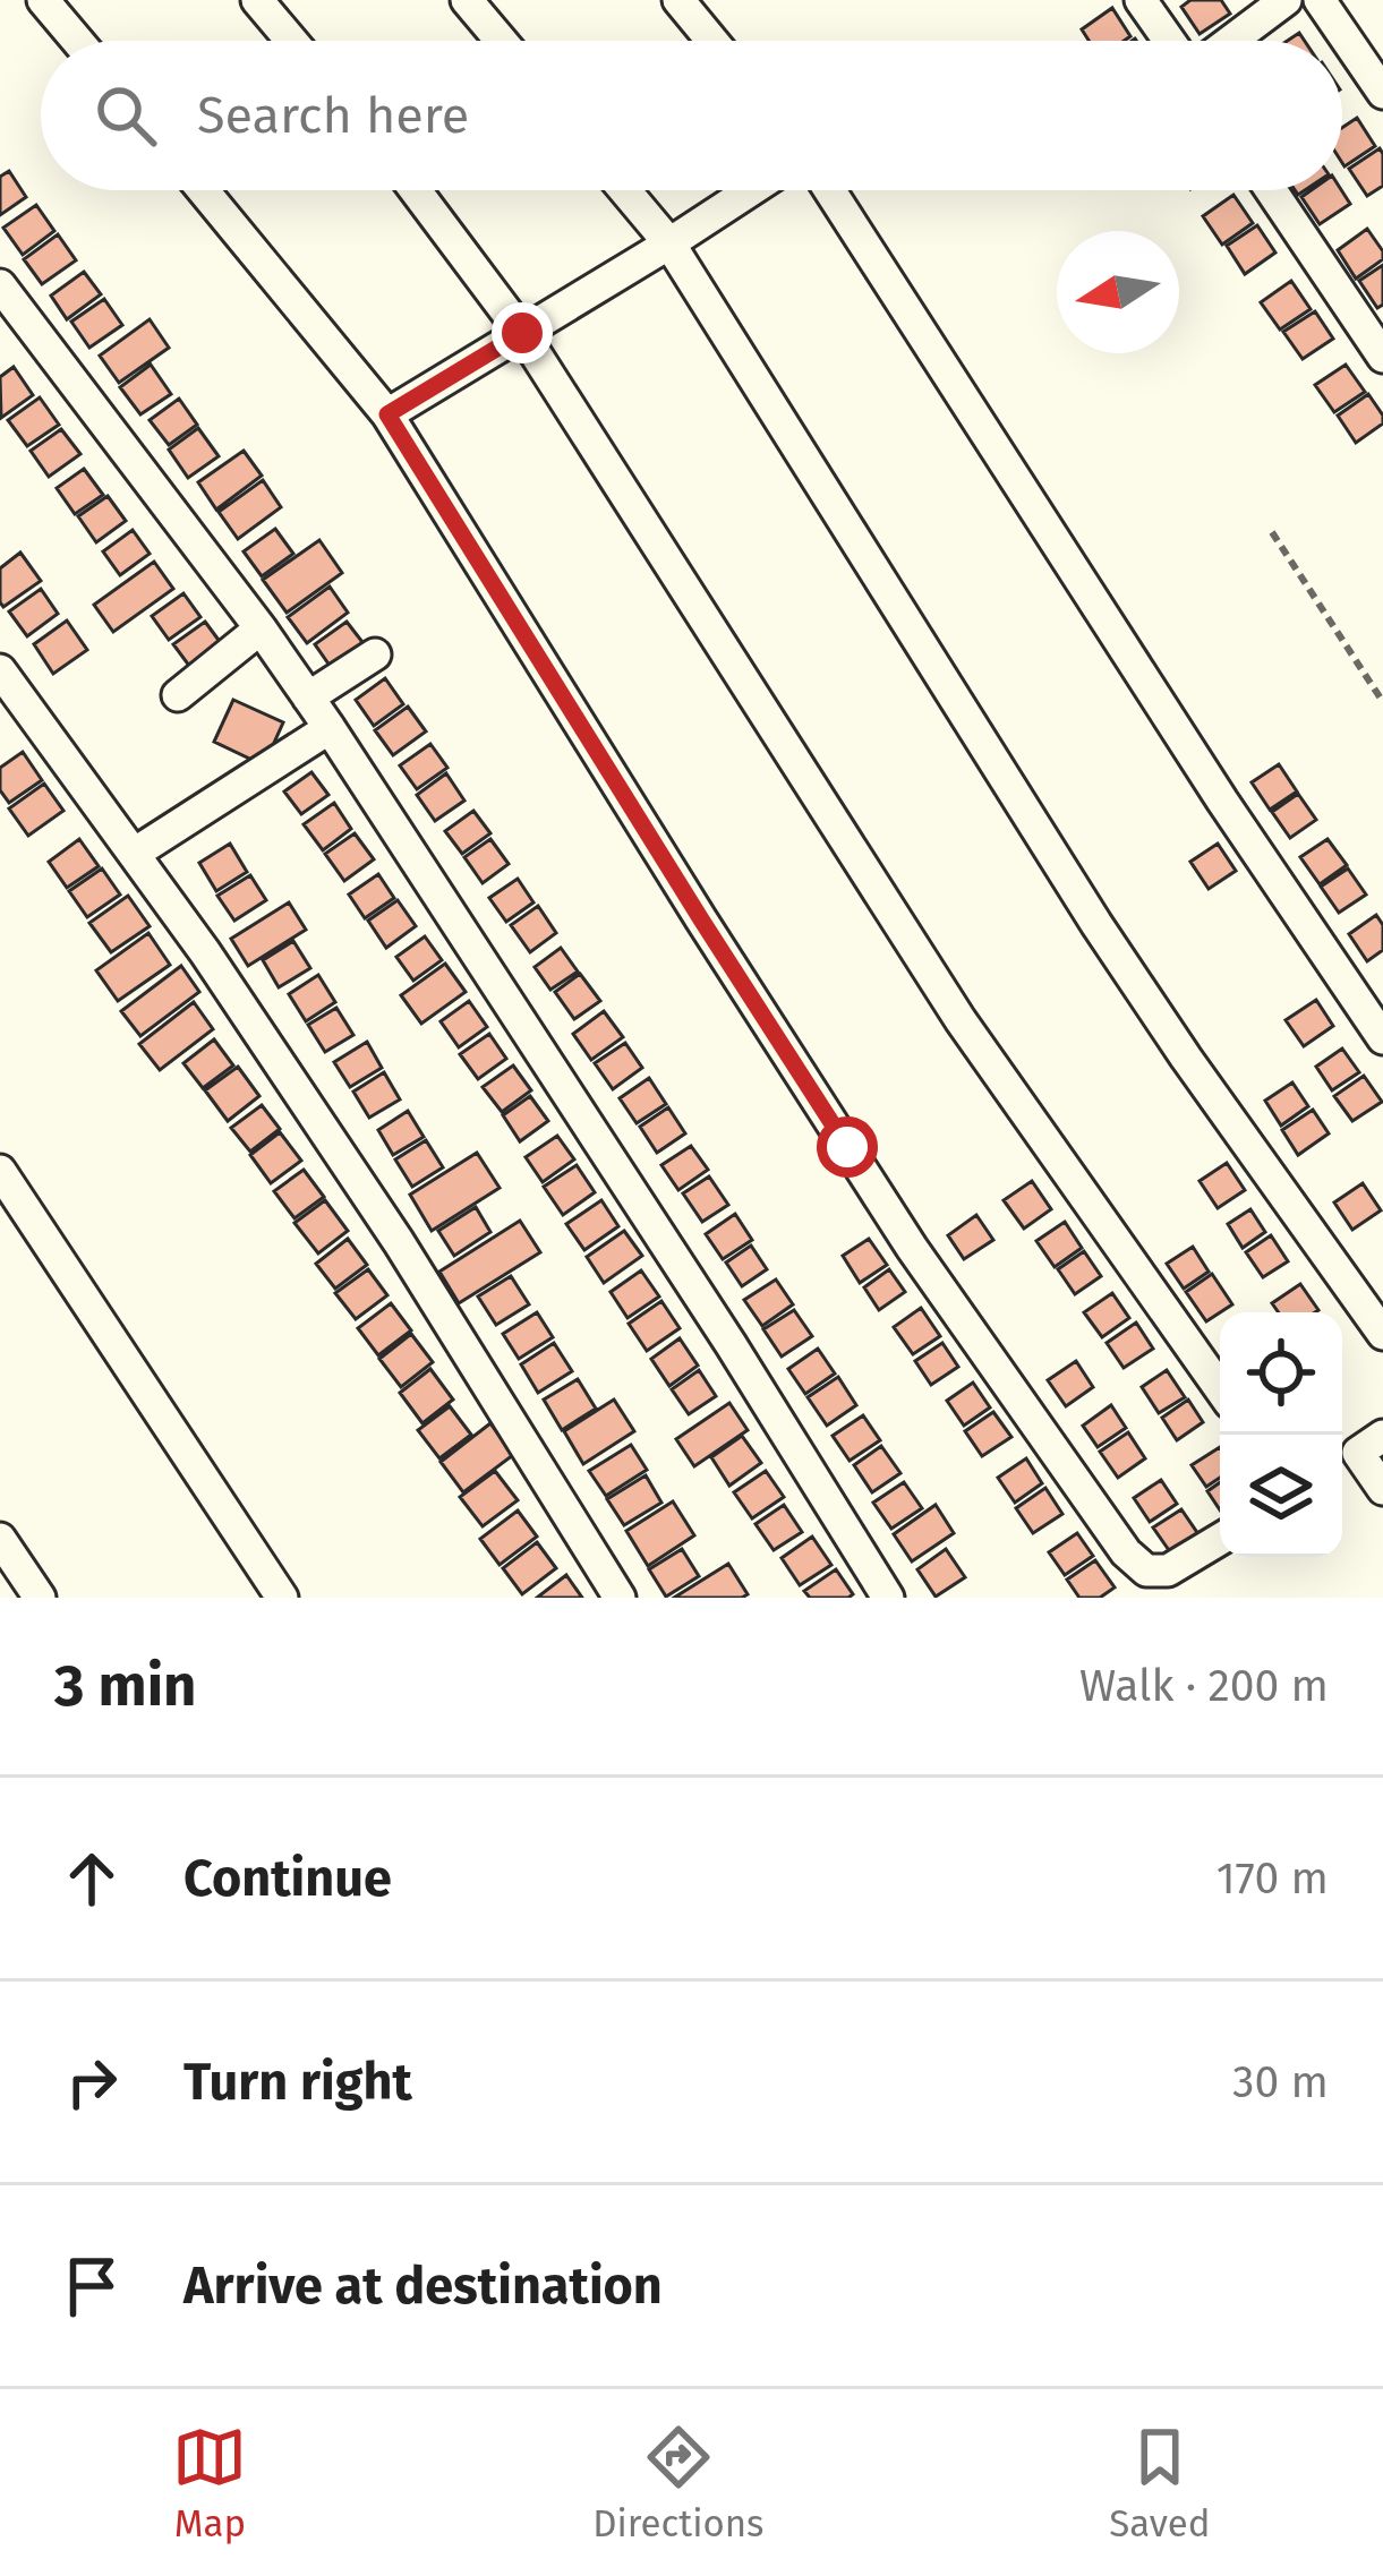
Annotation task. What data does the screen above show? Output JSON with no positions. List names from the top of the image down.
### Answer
{
  "north": "left",
  "page": {
    "search": "Search here",
    "heading": ["3 min", "Walk · 200 m"],
    "list": [
      ["Continue", "170 m"],
      ["Turn right", "30 m"],
      "Arrive at destination"
    ],
    "nav": ["Map", "Directions", "Saved"]
  }
}
